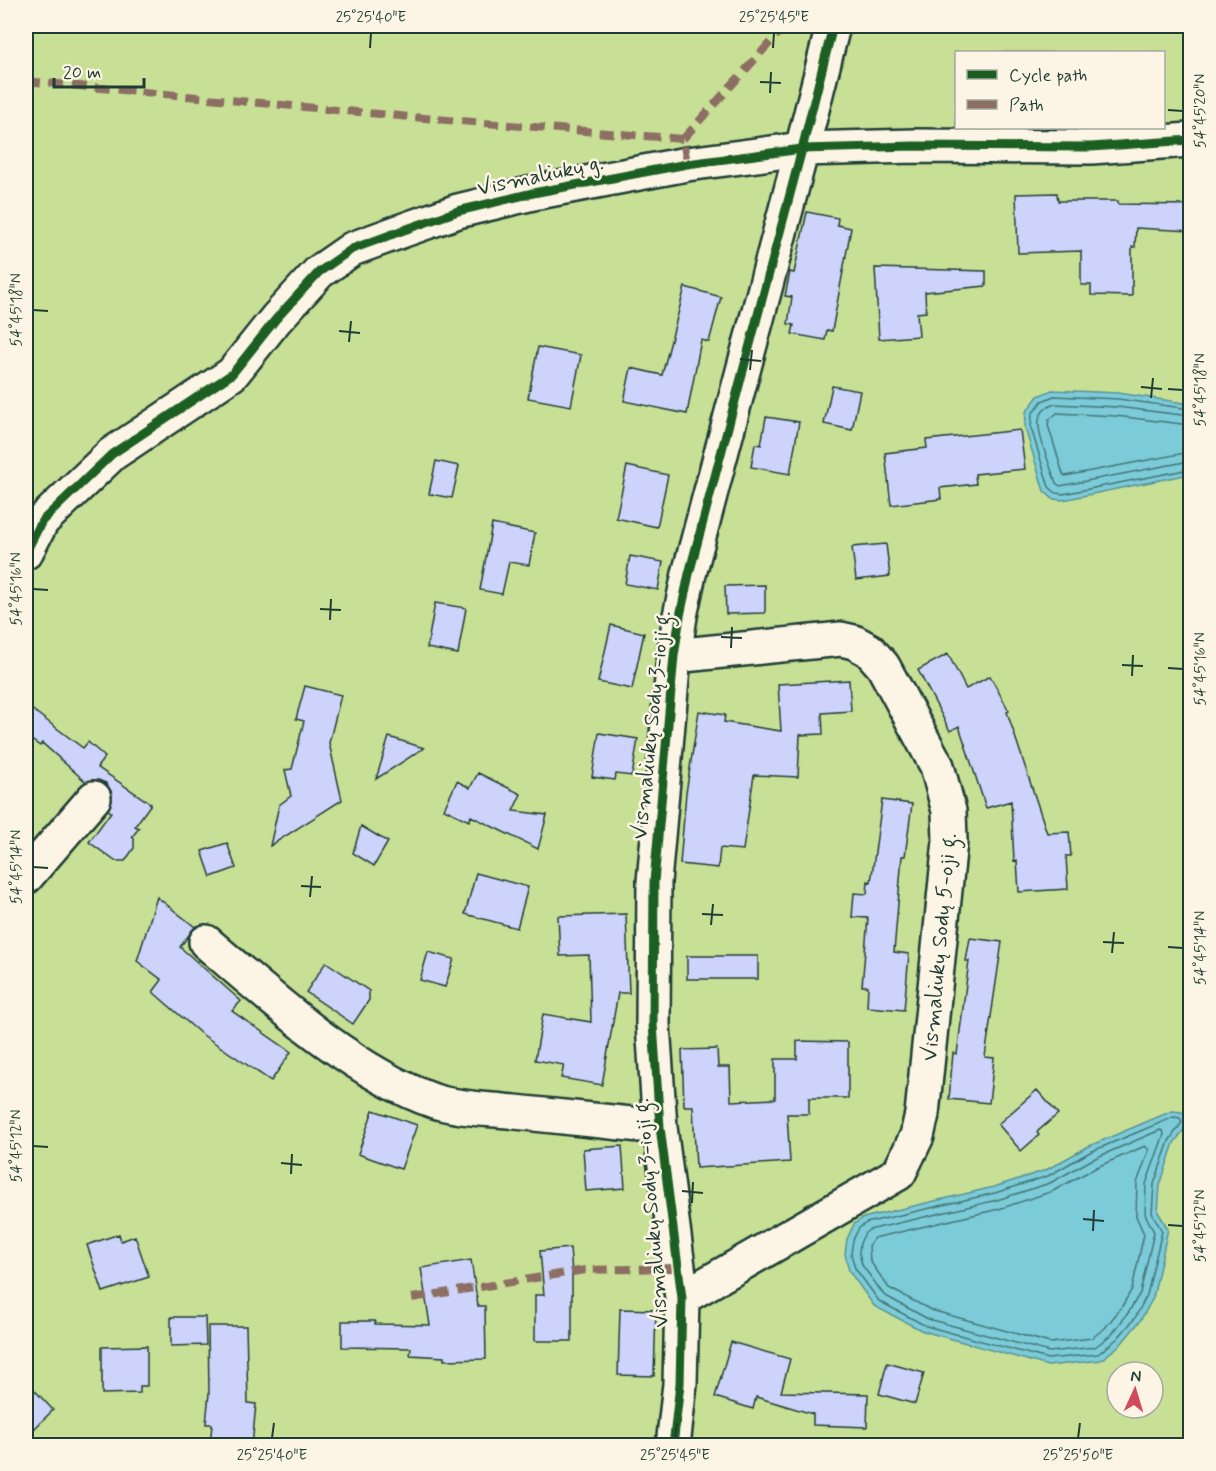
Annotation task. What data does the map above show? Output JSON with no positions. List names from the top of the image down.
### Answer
{
  "streets": {
    "street": ["Vismaliukų g.", "Vismaliukų Sodų 3-ioji g.", "Vismaliukų Sodų 5-oji g."]
  },
  "crossings": [
    ["Vismaliukų g.", "Vismaliukų Sodų 3-ioji g."],
    ["Vismaliukų Sodų 3-ioji g.", "Vismaliukų Sodų 5-oji g."]
  ],
  "legend": ["Cycle path", "Path"],
  "scale_bar": "20 m",
  "north": "top",
  "coordinates": [
    "25°25'40\"E",
    "25°25'45\"E",
    "54°45'20\"N",
    "54°45'18\"N",
    "54°45'16\"N",
    "54°45'14\"N",
    "54°45'12\"N",
    "25°25'50\"E"
  ]
}
